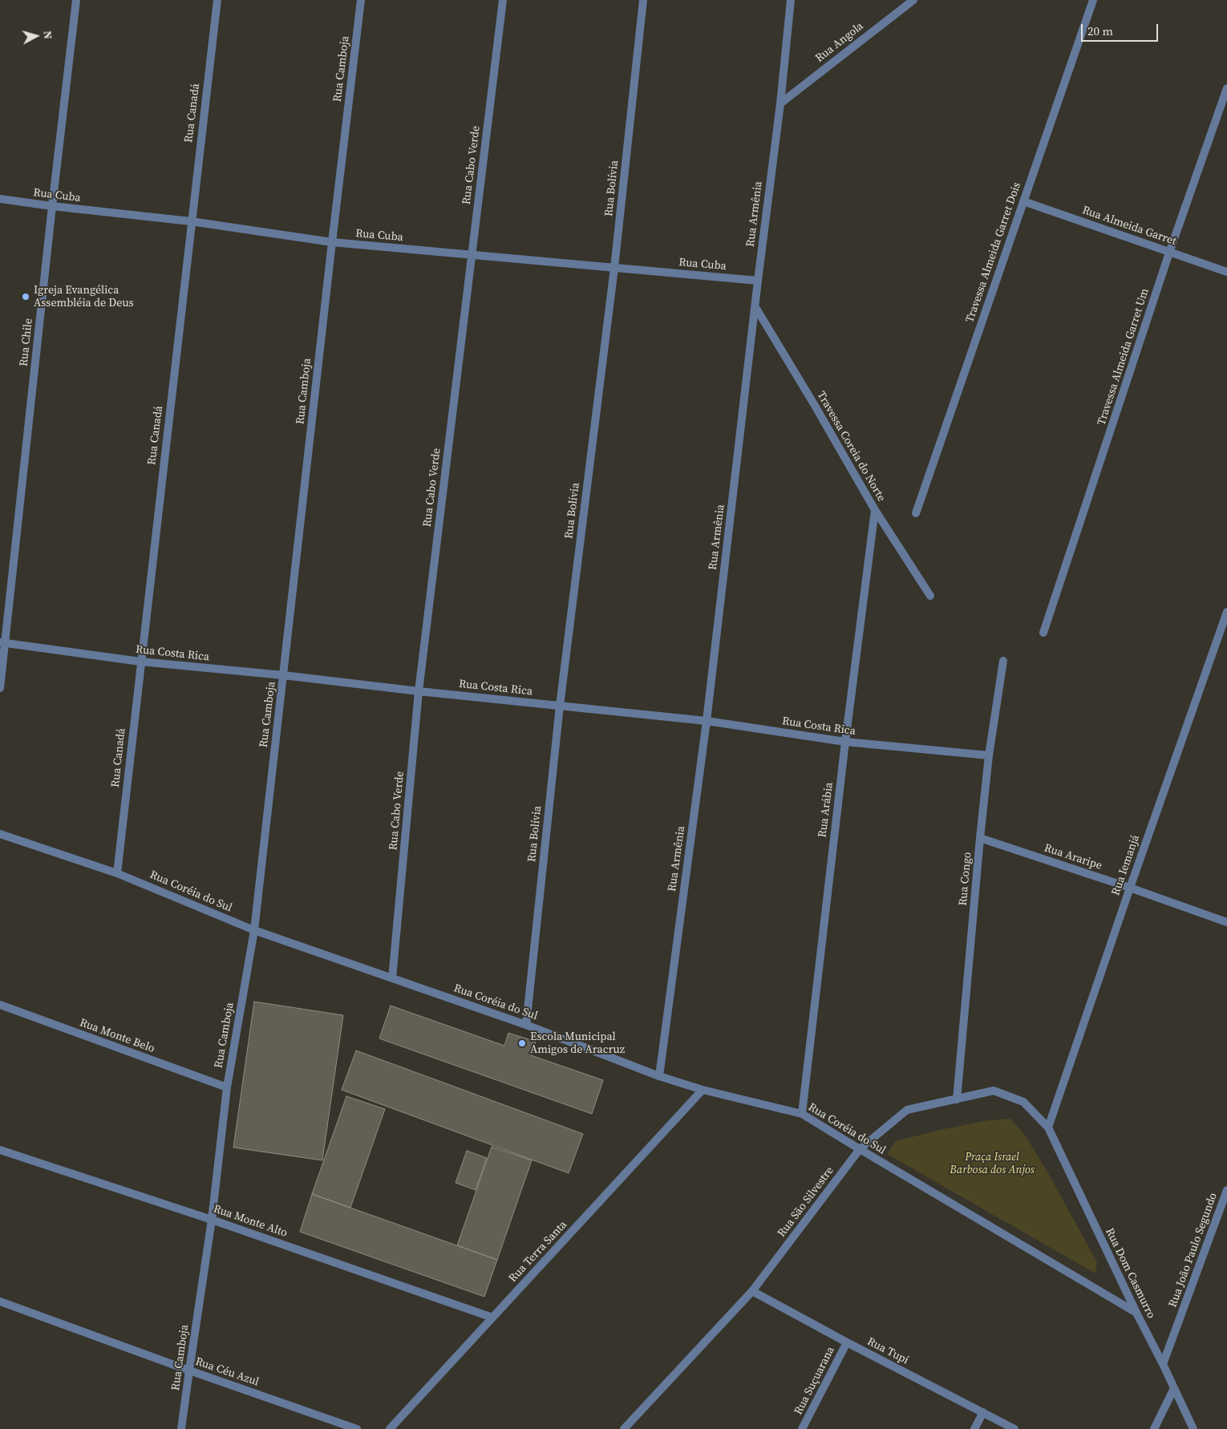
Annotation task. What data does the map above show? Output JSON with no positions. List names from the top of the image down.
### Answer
{
  "streets": {
    "street": [
      "Rua Angola",
      "Rua Camboja",
      "Rua Canadá",
      "Rua Cabo Verde",
      "Rua Bolívia",
      "Rua Cuba",
      "Rua Armênia",
      "Rua Almeida Garret",
      "Travessa Almeida Garret Dois",
      "Rua Chile",
      "Travessa Almeida Garret Um",
      "Travessa Coreia do Norte",
      "Rua Costa Rica",
      "Rua Arábia",
      "Rua Araripe",
      "Rua Iemanjá",
      "Rua Congo",
      "Rua Coréia do Sul",
      "Rua Monte Belo",
      "Rua São Silvestre",
      "Rua Monte Alto",
      "Rua João Paulo Segundo",
      "Rua Terra Santa",
      "Rua Dom Casmurro",
      "Rua Tupi",
      "Rua Céu Azul",
      "Rua Suçuarana"
    ]
  },
  "crossings": [
    ["Rua Angola", "Rua Armênia"],
    ["Rua Camboja", "Rua Cuba"],
    ["Rua Camboja", "Rua Costa Rica"],
    ["Rua Camboja", "Rua Coréia do Sul"],
    ["Rua Camboja", "Rua Monte Belo"],
    ["Rua Camboja", "Rua Monte Alto"],
    ["Rua Camboja", "Rua Céu Azul"],
    ["Rua Canadá", "Rua Cuba"],
    ["Rua Canadá", "Rua Costa Rica"],
    ["Rua Canadá", "Rua Coréia do Sul"],
    ["Rua Cabo Verde", "Rua Cuba"],
    ["Rua Cabo Verde", "Rua Costa Rica"],
    ["Rua Cabo Verde", "Rua Coréia do Sul"],
    ["Rua Bolívia", "Rua Cuba"],
    ["Rua Bolívia", "Rua Costa Rica"],
    ["Rua Bolívia", "Rua Coréia do Sul"],
    ["Rua Cuba", "Rua Armênia"],
    ["Rua Cuba", "Rua Chile"],
    ["Rua Armênia", "Travessa Coreia do Norte"],
    ["Rua Armênia", "Rua Costa Rica"],
    ["Rua Armênia", "Rua Coréia do Sul"],
    ["Rua Almeida Garret", "Travessa Almeida Garret Dois"],
    ["Rua Almeida Garret", "Travessa Almeida Garret Um"],
    ["Rua Chile", "Rua Costa Rica"],
    ["Travessa Coreia do Norte", "Rua Arábia"],
    ["Rua Costa Rica", "Rua Arábia"],
    ["Rua Costa Rica", "Rua Congo"],
    ["Rua Arábia", "Rua Coréia do Sul"],
    ["Rua Araripe", "Rua Iemanjá"],
    ["Rua Araripe", "Rua Congo"],
    ["Rua Iemanjá", "Rua São Silvestre"],
    ["Rua Iemanjá", "Rua Dom Casmurro"],
    ["Rua Congo", "Rua São Silvestre"],
    ["Rua Coréia do Sul", "Rua São Silvestre"],
    ["Rua Coréia do Sul", "Rua Terra Santa"],
    ["Rua Coréia do Sul", "Rua Dom Casmurro"],
    ["Rua São Silvestre", "Rua Dom Casmurro"],
    ["Rua São Silvestre", "Rua Tupi"],
    ["Rua Monte Alto", "Rua Terra Santa"],
    ["Rua João Paulo Segundo", "Rua Dom Casmurro"],
    ["Rua Tupi", "Rua Suçuarana"]
  ],
  "parks": ["Praça Israel Barbosa dos Anjos"],
  "places": ["Igreja Evangélica Assembléia de Deus", "Escola Municipal Amigos de Aracruz"],
  "scale_bar": "20 m",
  "north": "right"
}
